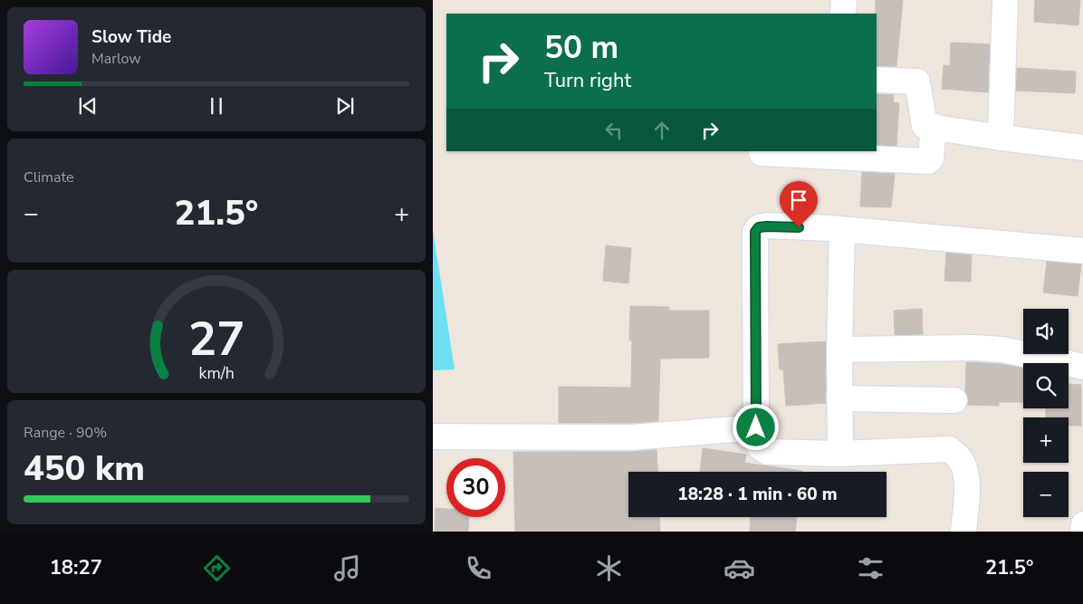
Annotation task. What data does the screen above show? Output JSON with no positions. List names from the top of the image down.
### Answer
{
  "page": {
    "turn": ["50 m", "Turn right"],
    "song": ["Slow Tide", "Marlow"],
    "tile": [
      "Climate",
      ["Range · 90%", "450 km"]
    ],
    "heat": ["−", "21.5°", "+"],
    "map_buttons": ["+", "−"],
    "limit": "30",
    "trip": "18:28 · 1 min · 60 m",
    "tabs": ["18:27", "21.5°"],
    "gauge": ["27", "km/h"]
  }
}
